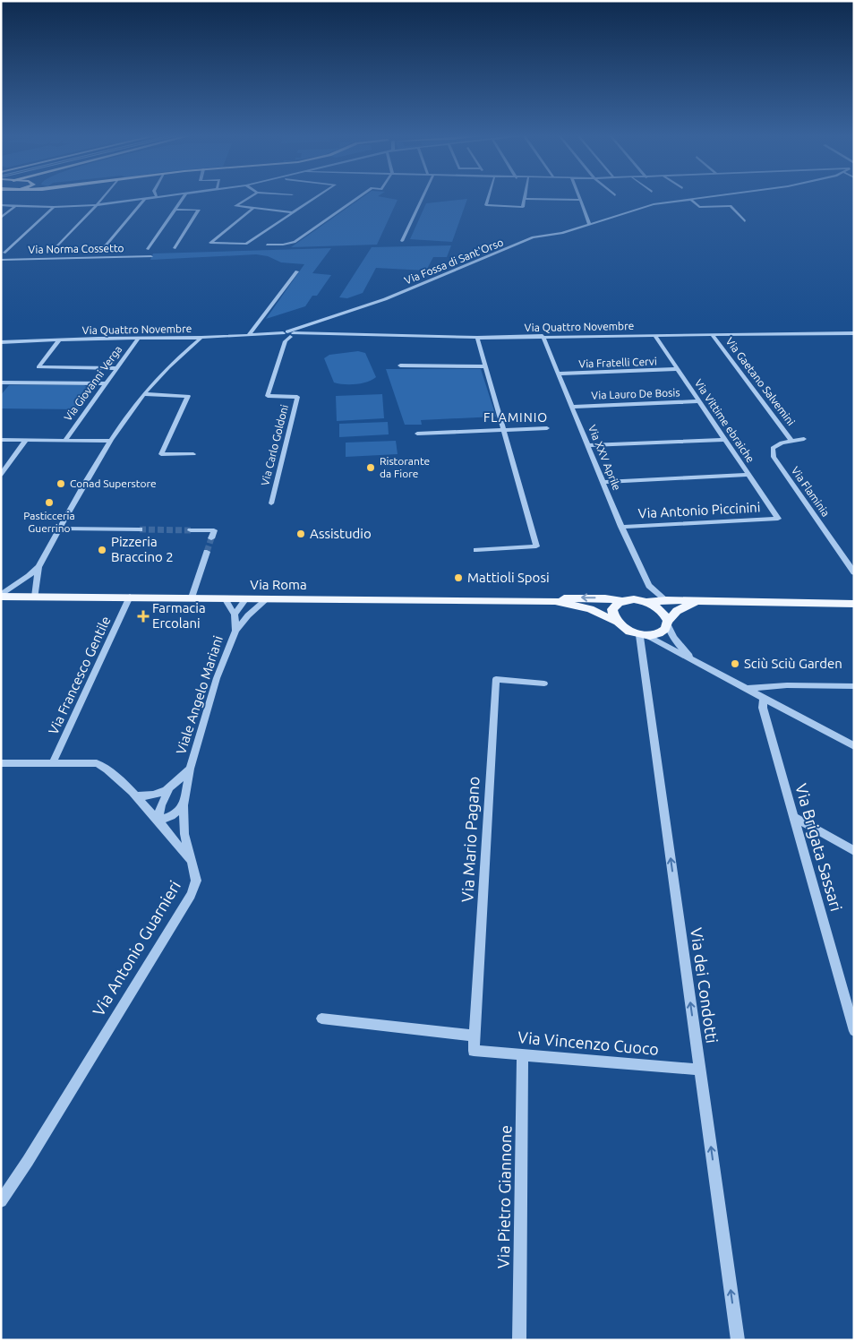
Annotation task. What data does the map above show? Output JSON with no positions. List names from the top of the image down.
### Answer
{
  "streets": {
    "main road": ["Via Roma"],
    "street": [
      "Via Norma Cossetto",
      "Via Fossa di Sant'Orso",
      "Via Quattro Novembre",
      "Via Fratelli Cervi",
      "Via Gaetano Salvemini",
      "Via Giovanni Verga",
      "Via Lauro De Bosis",
      "Via Vittime ebraiche",
      "Via Carlo Goldoni",
      "Via XXV Aprile",
      "Via Flaminia",
      "Via Antonio Piccinini",
      "Via Francesco Gentile",
      "Viale Angelo Mariani",
      "Via Mario Pagano",
      "Via Brigata Sassari",
      "Via Antonio Guarnieri",
      "Via dei Condotti",
      "Via Vincenzo Cuoco",
      "Via Pietro Giannone"
    ]
  },
  "crossings": [
    ["Via Fossa di Sant'Orso", "Via Quattro Novembre"],
    ["Via Fossa di Sant'Orso", "Via Carlo Goldoni"],
    ["Via Quattro Novembre", "Via Gaetano Salvemini"],
    ["Via Quattro Novembre", "Via Giovanni Verga"],
    ["Via Quattro Novembre", "Via Vittime ebraiche"],
    ["Via Quattro Novembre", "Via Carlo Goldoni"],
    ["Via Quattro Novembre", "Via XXV Aprile"],
    ["Via Fratelli Cervi", "Via Vittime ebraiche"],
    ["Via Fratelli Cervi", "Via XXV Aprile"],
    ["Via Gaetano Salvemini", "Via Flaminia"],
    ["Via Lauro De Bosis", "Via Vittime ebraiche"],
    ["Via Lauro De Bosis", "Via XXV Aprile"],
    ["Via Vittime ebraiche", "Via Antonio Piccinini"],
    ["Via XXV Aprile", "Via Antonio Piccinini"],
    ["Via Roma", "Via Francesco Gentile"],
    ["Via Roma", "Viale Angelo Mariani"],
    ["Via Roma", "Via dei Condotti"],
    ["Via Francesco Gentile", "Via Antonio Guarnieri"],
    ["Viale Angelo Mariani", "Via Antonio Guarnieri"],
    ["Via Mario Pagano", "Via Vincenzo Cuoco"],
    ["Via dei Condotti", "Via Vincenzo Cuoco"],
    ["Via Vincenzo Cuoco", "Via Pietro Giannone"]
  ],
  "one_way": ["Via dei Condotti"],
  "districts": ["FLAMINIO"],
  "places": {
    "other": [
      "Ristorante da Fiore",
      "Conad Superstore",
      "Pasticceria Guerrino",
      "Assistudio",
      "Pizzeria Braccino 2",
      "Mattioli Sposi",
      "Sciù Sciù Garden"
    ],
    "health": ["Farmacia Ercolani"]
  }
}
